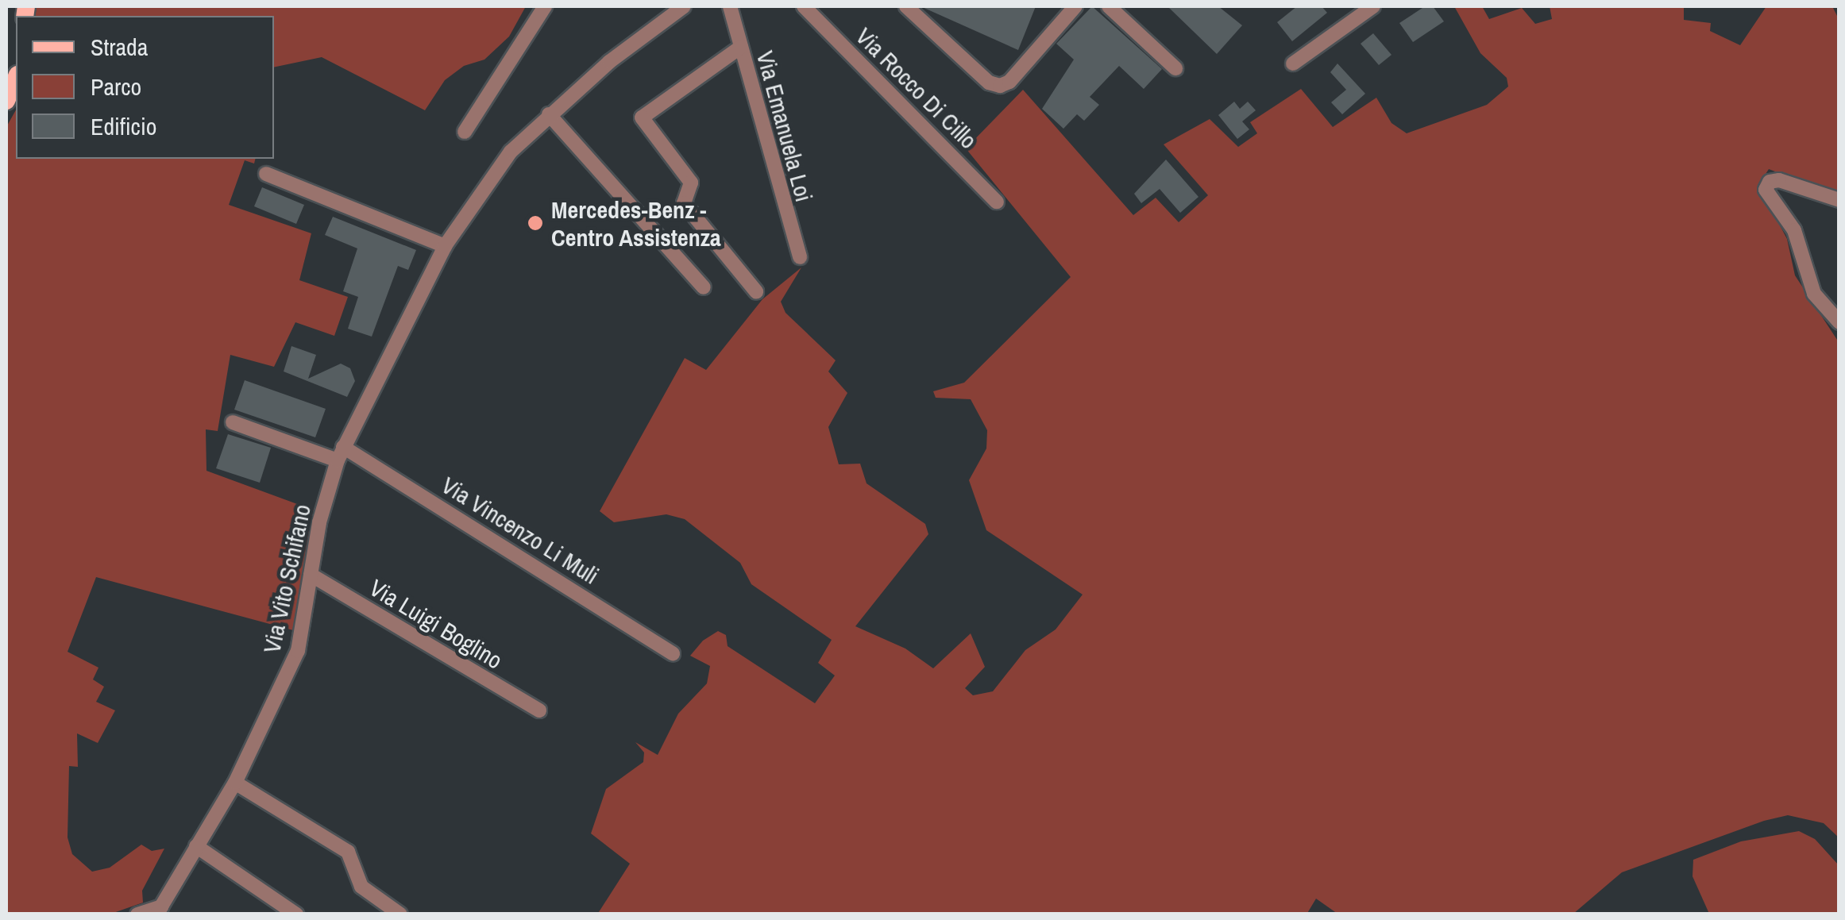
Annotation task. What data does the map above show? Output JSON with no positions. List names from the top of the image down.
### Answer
{
  "streets": {
    "street": [
      "Via Rocco Di Cillo",
      "Via Emanuela Loi",
      "Via Vincenzo Li Muli",
      "Via Vito Schifano",
      "Via Luigi Boglino"
    ]
  },
  "crossings": [
    ["Via Vincenzo Li Muli", "Via Vito Schifano"],
    ["Via Vito Schifano", "Via Luigi Boglino"]
  ],
  "places": ["Mercedes-Benz - Centro Assistenza"],
  "legend": ["Strada", "Parco", "Edificio"]
}
